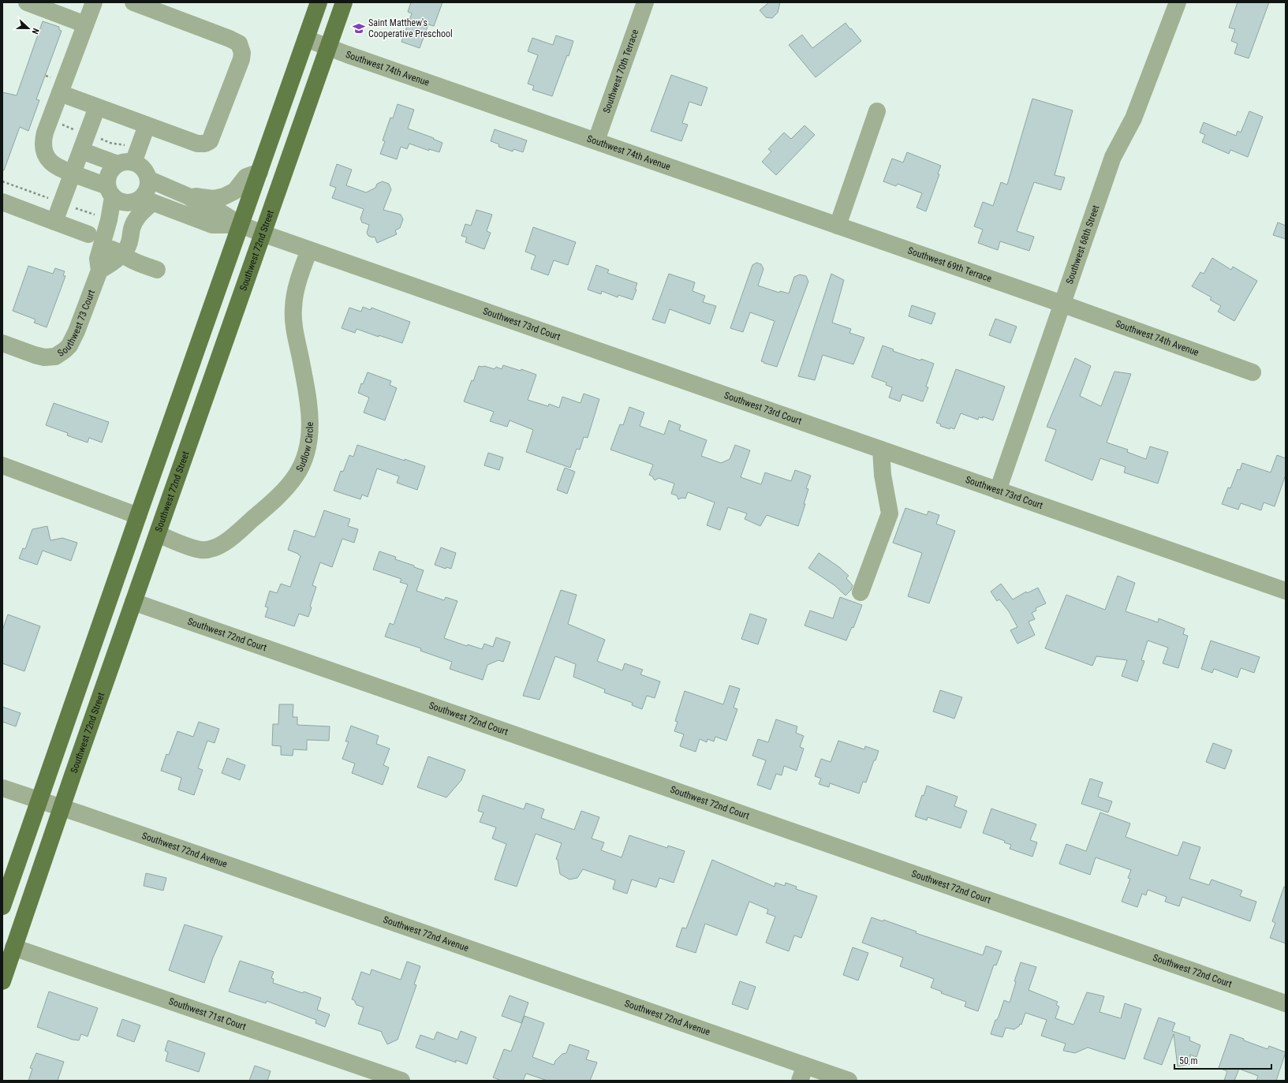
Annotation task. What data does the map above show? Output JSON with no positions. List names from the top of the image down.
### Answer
{
  "streets": {
    "main road": ["Southwest 72nd Street"],
    "street": [
      "Southwest 74th Avenue",
      "Southwest 70th Terrace",
      "Southwest 68th Street",
      "Southwest 69th Terrace",
      "Southwest 73 Court",
      "Southwest 73rd Court",
      "Sudlow Circle",
      "Southwest 72nd Court",
      "Southwest 72nd Avenue",
      "Southwest 71st Court"
    ]
  },
  "crossings": [
    ["Southwest 74th Avenue", "Southwest 70th Terrace"],
    ["Southwest 74th Avenue", "Southwest 68th Street"],
    ["Southwest 74th Avenue", "Southwest 72nd Street"],
    ["Southwest 74th Avenue", "Southwest 69th Terrace"],
    ["Southwest 68th Street", "Southwest 69th Terrace"],
    ["Southwest 68th Street", "Southwest 73rd Court"],
    ["Southwest 72nd Street", "Southwest 73rd Court"],
    ["Southwest 72nd Street", "Sudlow Circle"],
    ["Southwest 72nd Street", "Southwest 72nd Court"],
    ["Southwest 72nd Street", "Southwest 72nd Avenue"],
    ["Southwest 72nd Street", "Southwest 71st Court"],
    ["Southwest 73rd Court", "Sudlow Circle"]
  ],
  "places": {
    "school or university": ["Saint Matthew's Cooperative Preschool"]
  },
  "scale_bar": "50 m",
  "north": "right"
}
